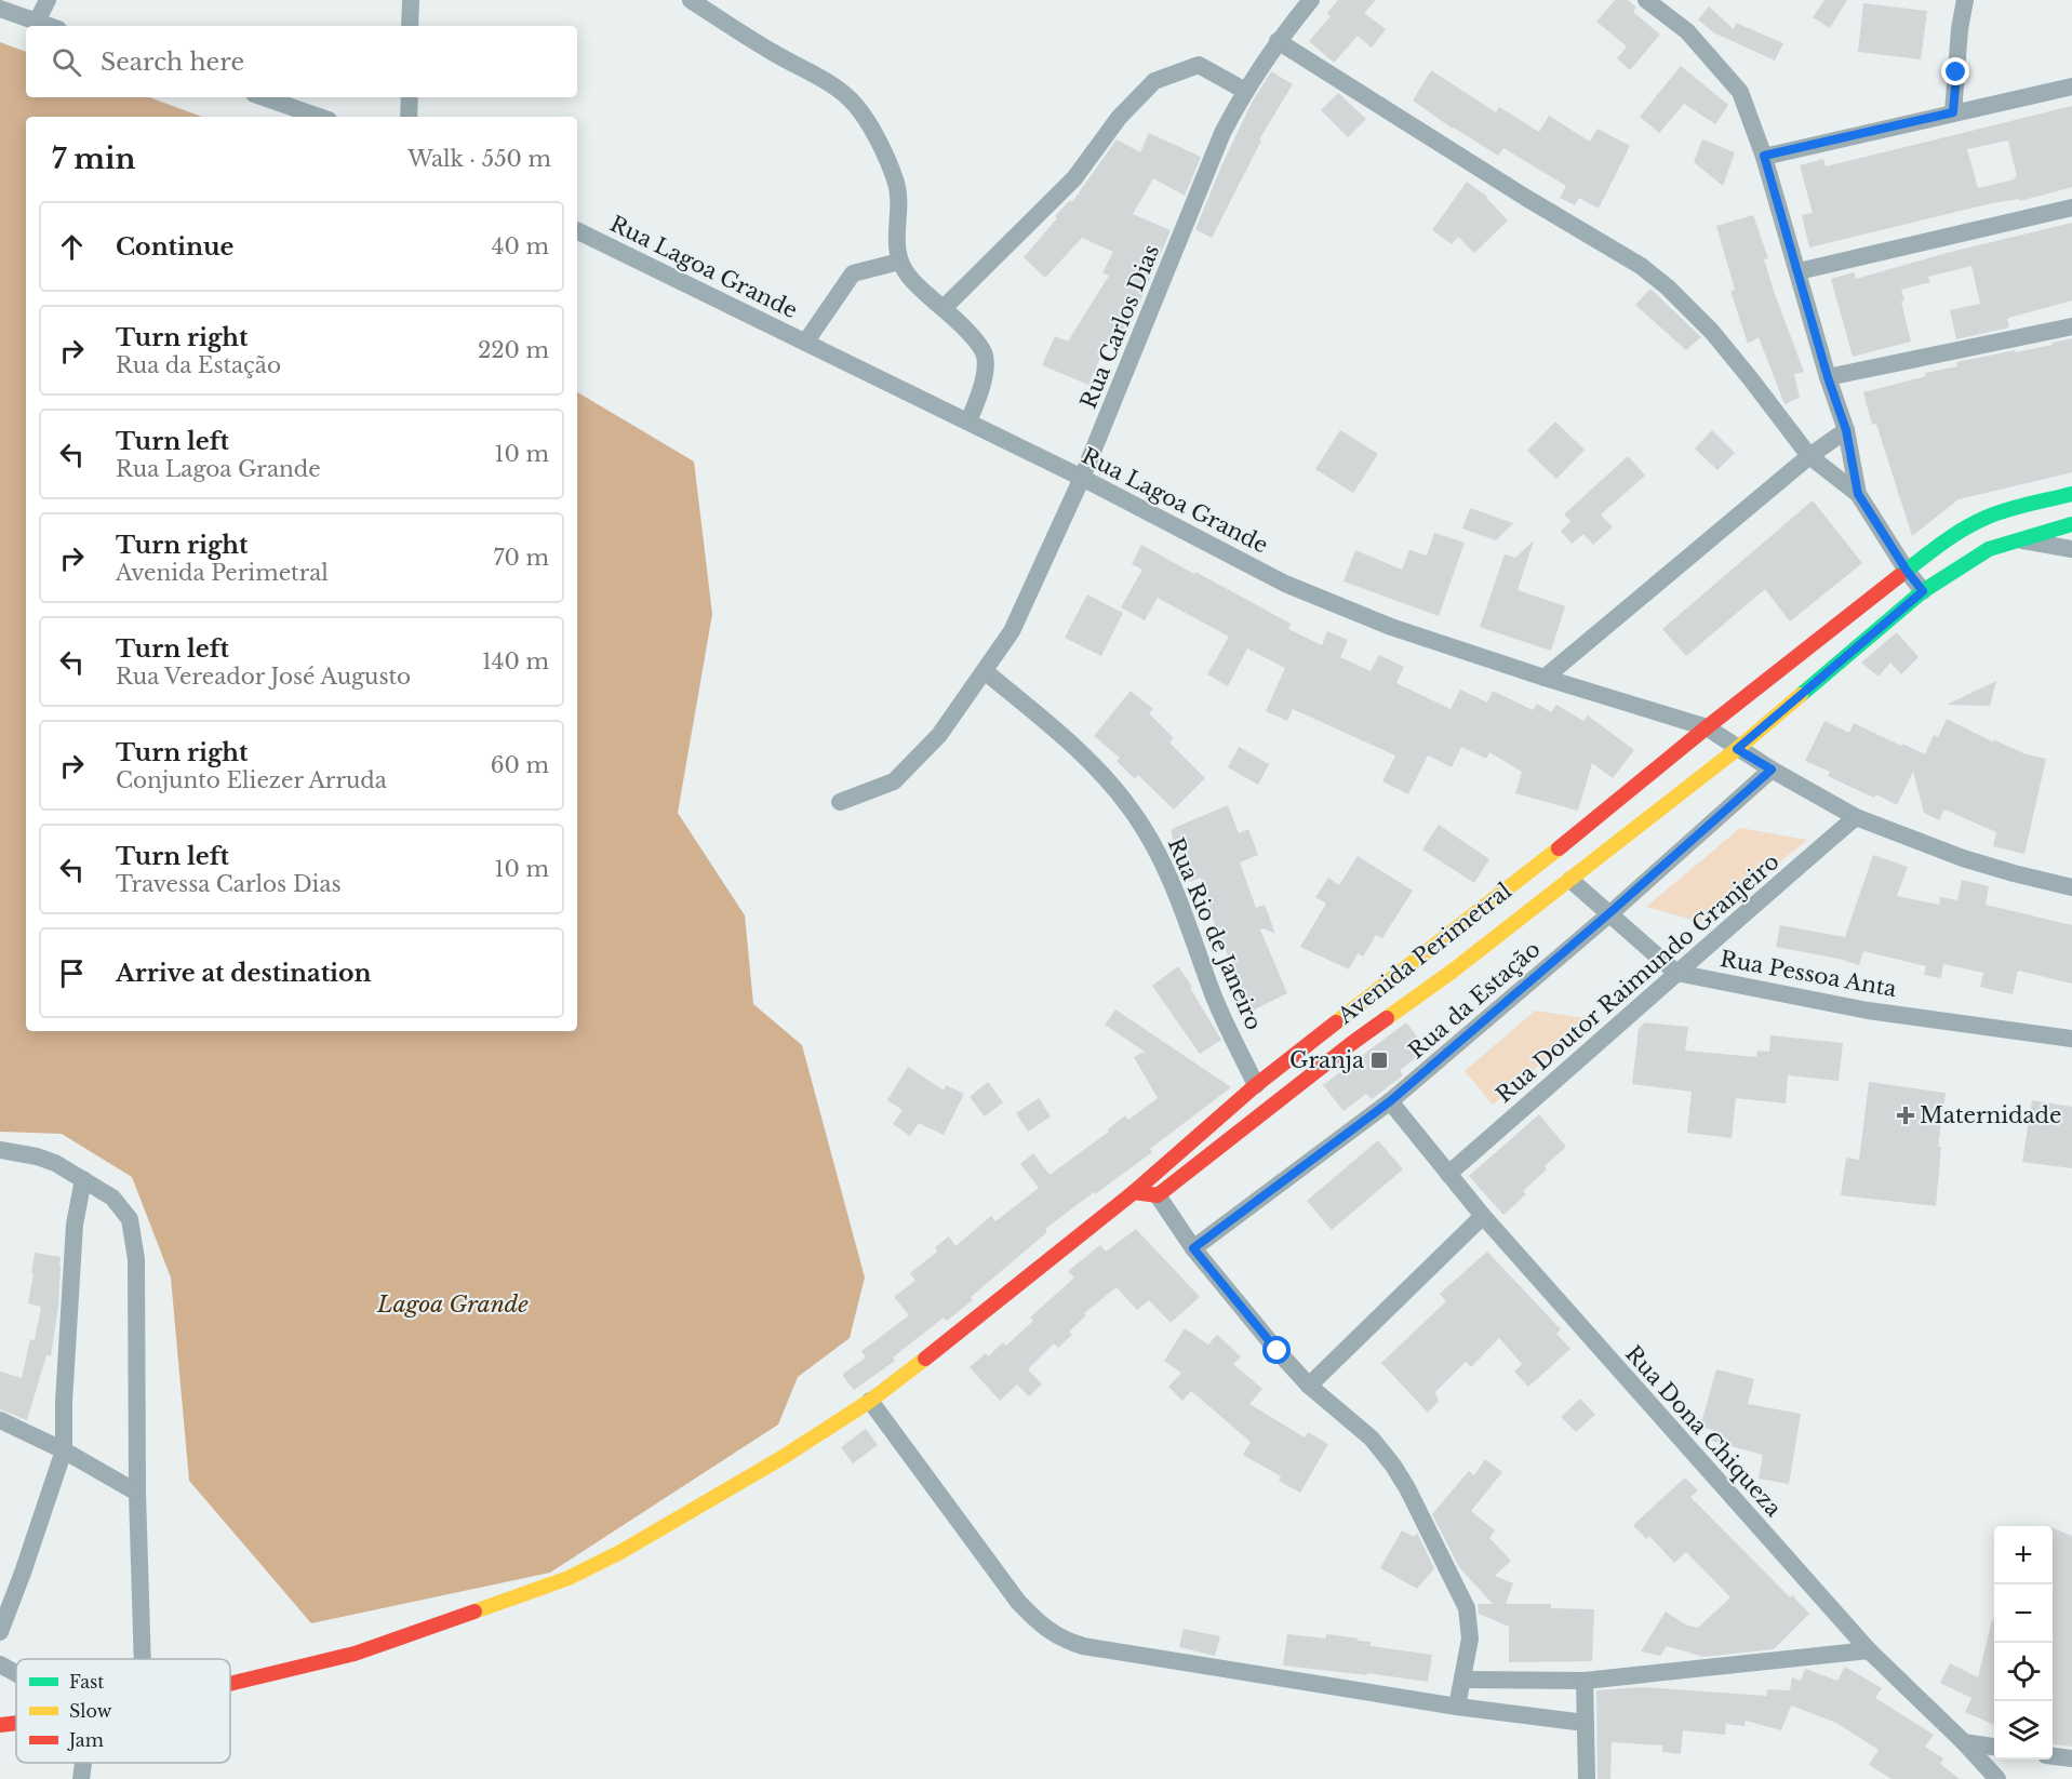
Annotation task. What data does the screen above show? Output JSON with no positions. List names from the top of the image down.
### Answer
{
  "streets": {
    "street": [
      "Rua Lagoa Grande",
      "Rua Carlos Dias",
      "Rua Rio de Janeiro",
      "Avenida Perimetral",
      "Rua Pessoa Anta",
      "Rua Doutor Raimundo Granjeiro",
      "Rua da Estação",
      "Rua Dona Chiqueza"
    ]
  },
  "crossings": [
    ["Rua Lagoa Grande", "Rua Carlos Dias"],
    ["Rua Lagoa Grande", "Avenida Perimetral"],
    ["Rua Lagoa Grande", "Rua Doutor Raimundo Granjeiro"],
    ["Rua Lagoa Grande", "Rua da Estação"],
    ["Rua Carlos Dias", "Rua Rio de Janeiro"],
    ["Rua Rio de Janeiro", "Avenida Perimetral"],
    ["Rua Pessoa Anta", "Rua Doutor Raimundo Granjeiro"],
    ["Rua Doutor Raimundo Granjeiro", "Rua Dona Chiqueza"],
    ["Rua da Estação", "Rua Dona Chiqueza"]
  ],
  "water": ["Lagoa Grande"],
  "places": {
    "transit": ["Granja"],
    "health": ["Maternidade"]
  },
  "legend": ["Fast", "Slow", "Jam"],
  "page": {
    "search": "Search here",
    "heading": ["7 min", "Walk · 550 m"],
    "list": [
      ["Continue", "40 m"],
      ["Turn right", "Rua da Estação", "220 m"],
      ["Turn left", "Rua Lagoa Grande", "10 m"],
      ["Turn right", "Avenida Perimetral", "70 m"],
      ["Turn left", "Rua Vereador José Augusto", "140 m"],
      ["Turn right", "Conjunto Eliezer Arruda", "60 m"],
      ["Turn left", "Travessa Carlos Dias", "10 m"],
      "Arrive at destination"
    ],
    "map_buttons": ["+", "−"]
  }
}
